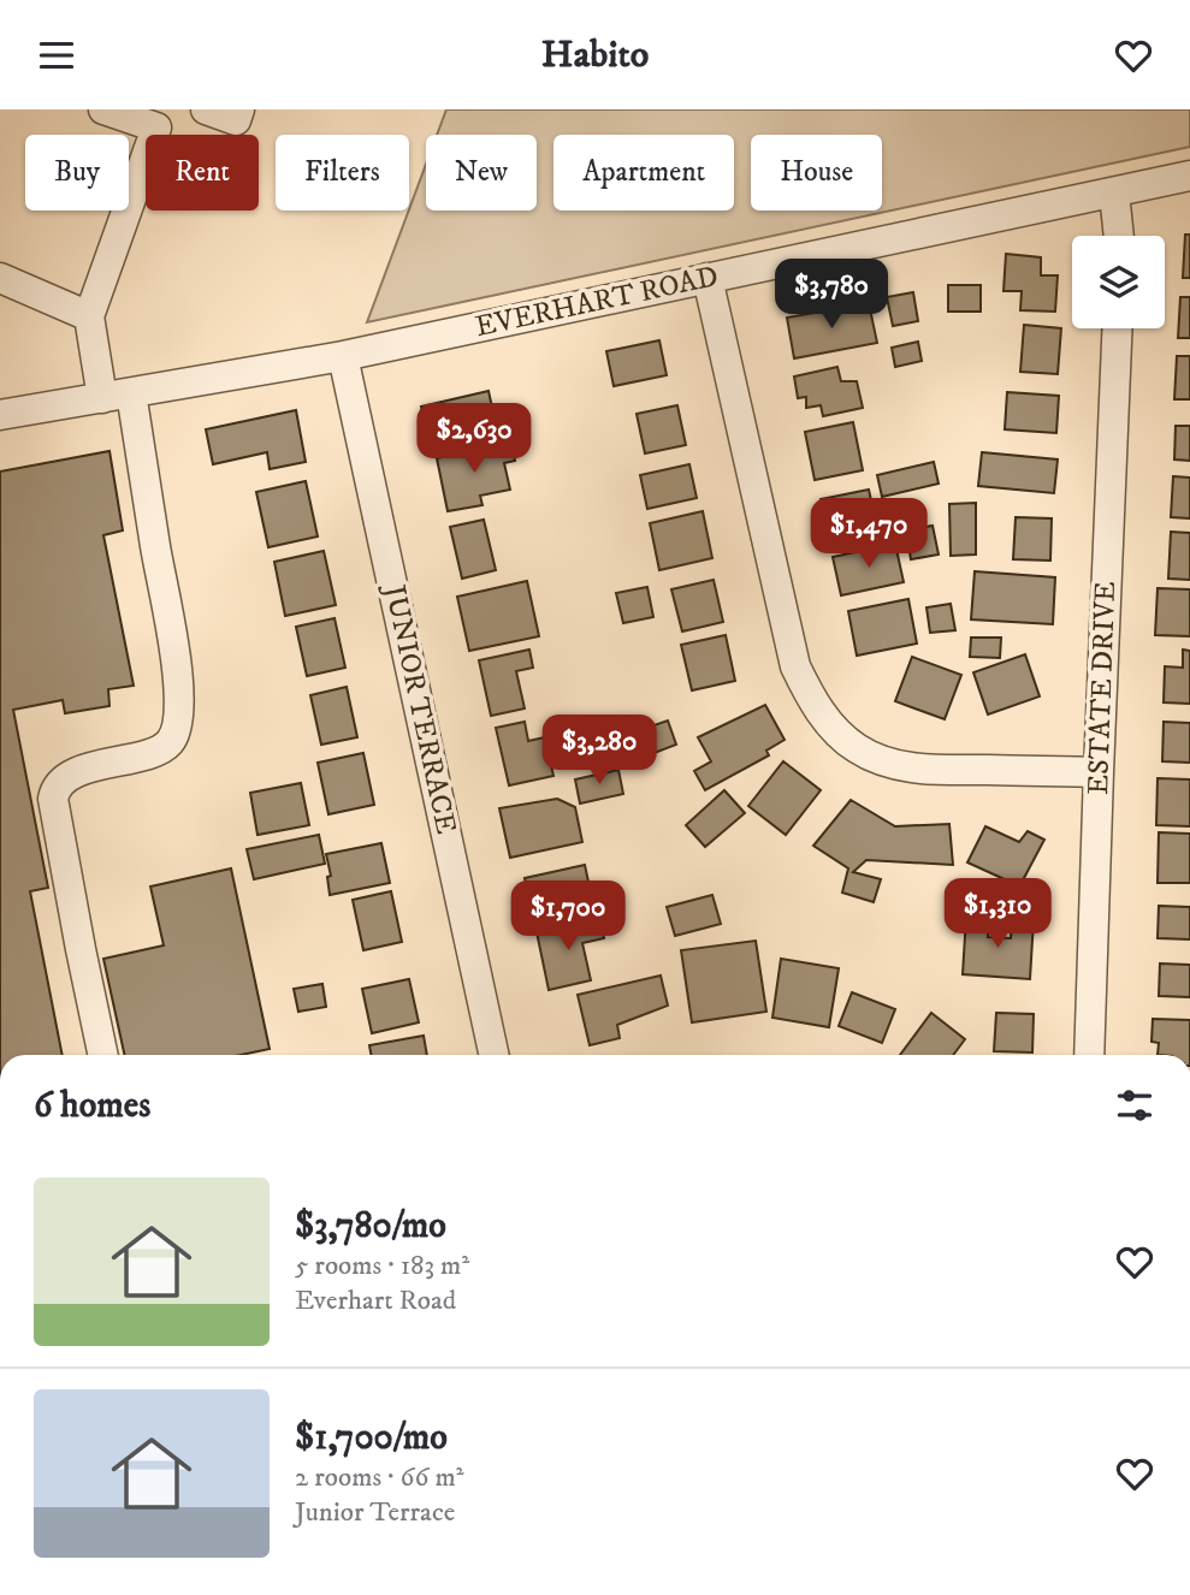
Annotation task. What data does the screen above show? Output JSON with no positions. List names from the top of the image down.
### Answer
{
  "streets": {
    "street": ["EVERHART ROAD", "ESTATE DRIVE", "JUNIOR TERRACE"]
  },
  "crossings": [
    ["EVERHART ROAD", "JUNIOR TERRACE"]
  ],
  "page": {
    "header": "Habito",
    "chip": [
      "Buy",
      "Rent",
      "Filters",
      "New",
      "Apartment",
      "House"
    ],
    "price": [
      "$3,780",
      "$2,630",
      "$1,470",
      "$3,280",
      "$1,310",
      "$1,700"
    ],
    "heading": "6 homes",
    "list": [
      {
        "name": "$3,780/mo",
        "note": "5 rooms · 183 m² · Everhart Road"
      },
      {
        "name": "$1,700/mo",
        "note": "2 rooms · 66 m² · Junior Terrace"
      }
    ]
  }
}
